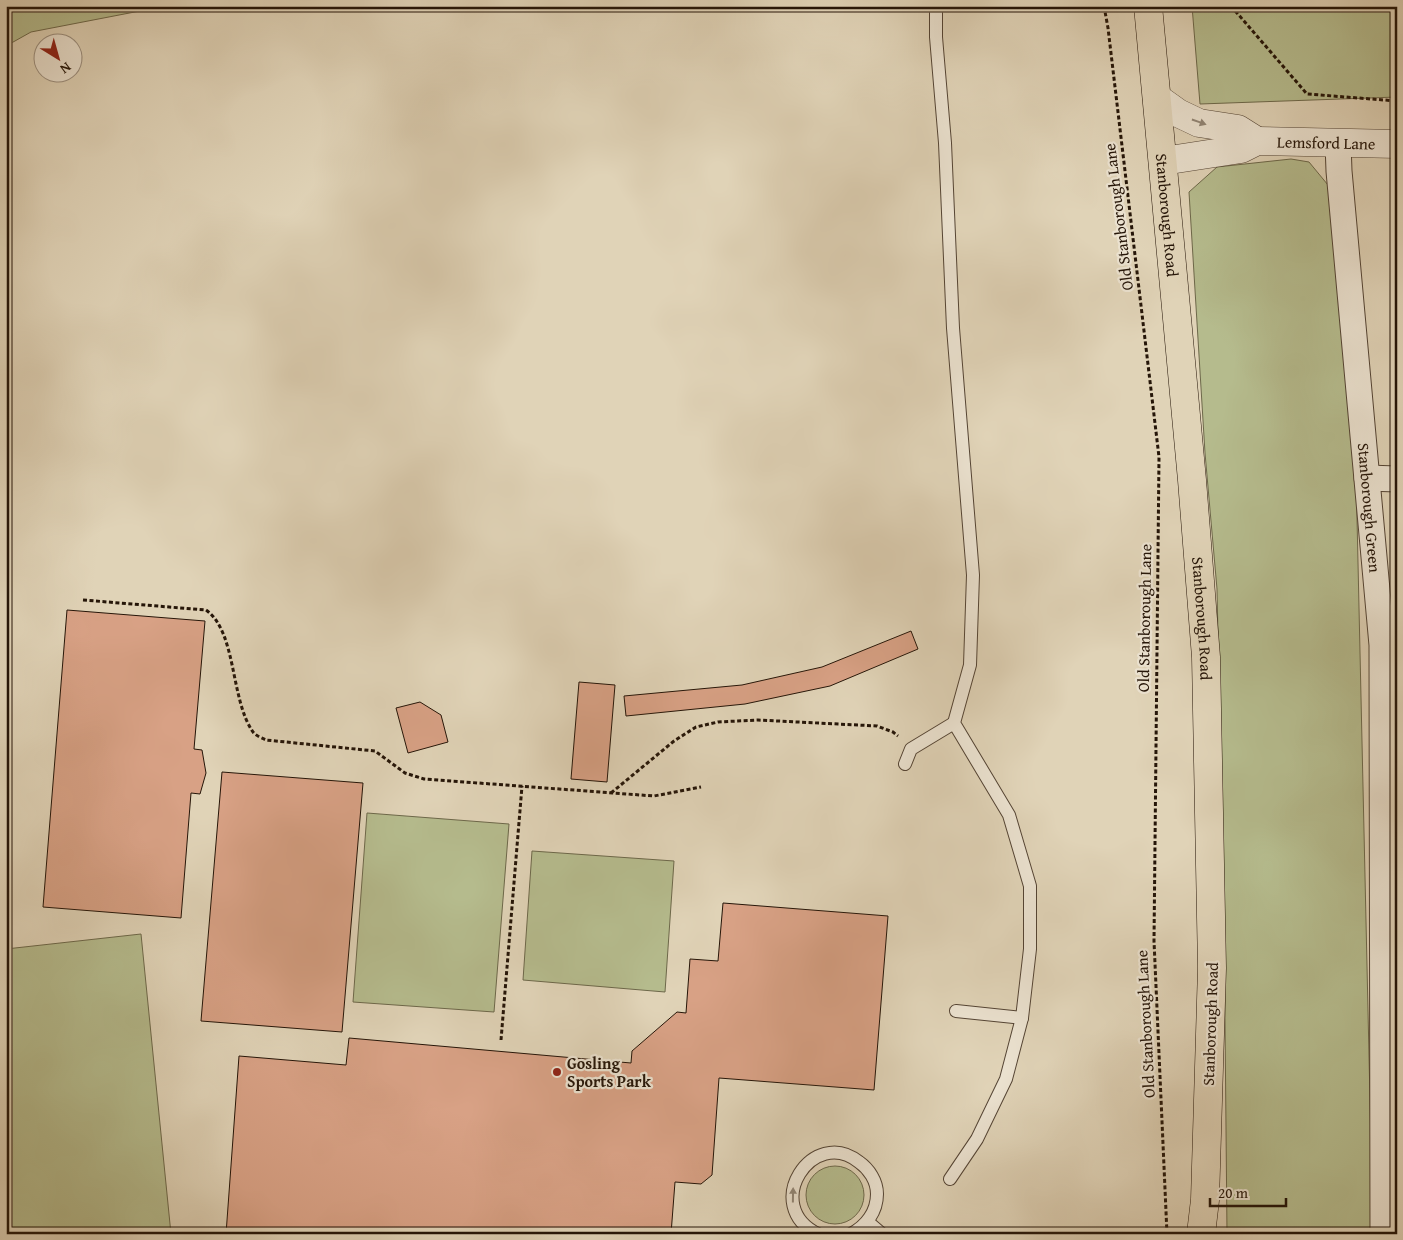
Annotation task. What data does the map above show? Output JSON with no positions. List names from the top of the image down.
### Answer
{
  "streets": {
    "main road": ["Stanborough Road"],
    "street": ["Lemsford Lane", "Stanborough Green"],
    "path": ["Old Stanborough Lane"]
  },
  "crossings": [
    ["Lemsford Lane", "Stanborough Road"],
    ["Lemsford Lane", "Stanborough Green"]
  ],
  "places": ["Gosling Sports Park"],
  "scale_bar": "20 m",
  "north": "bottom right"
}
